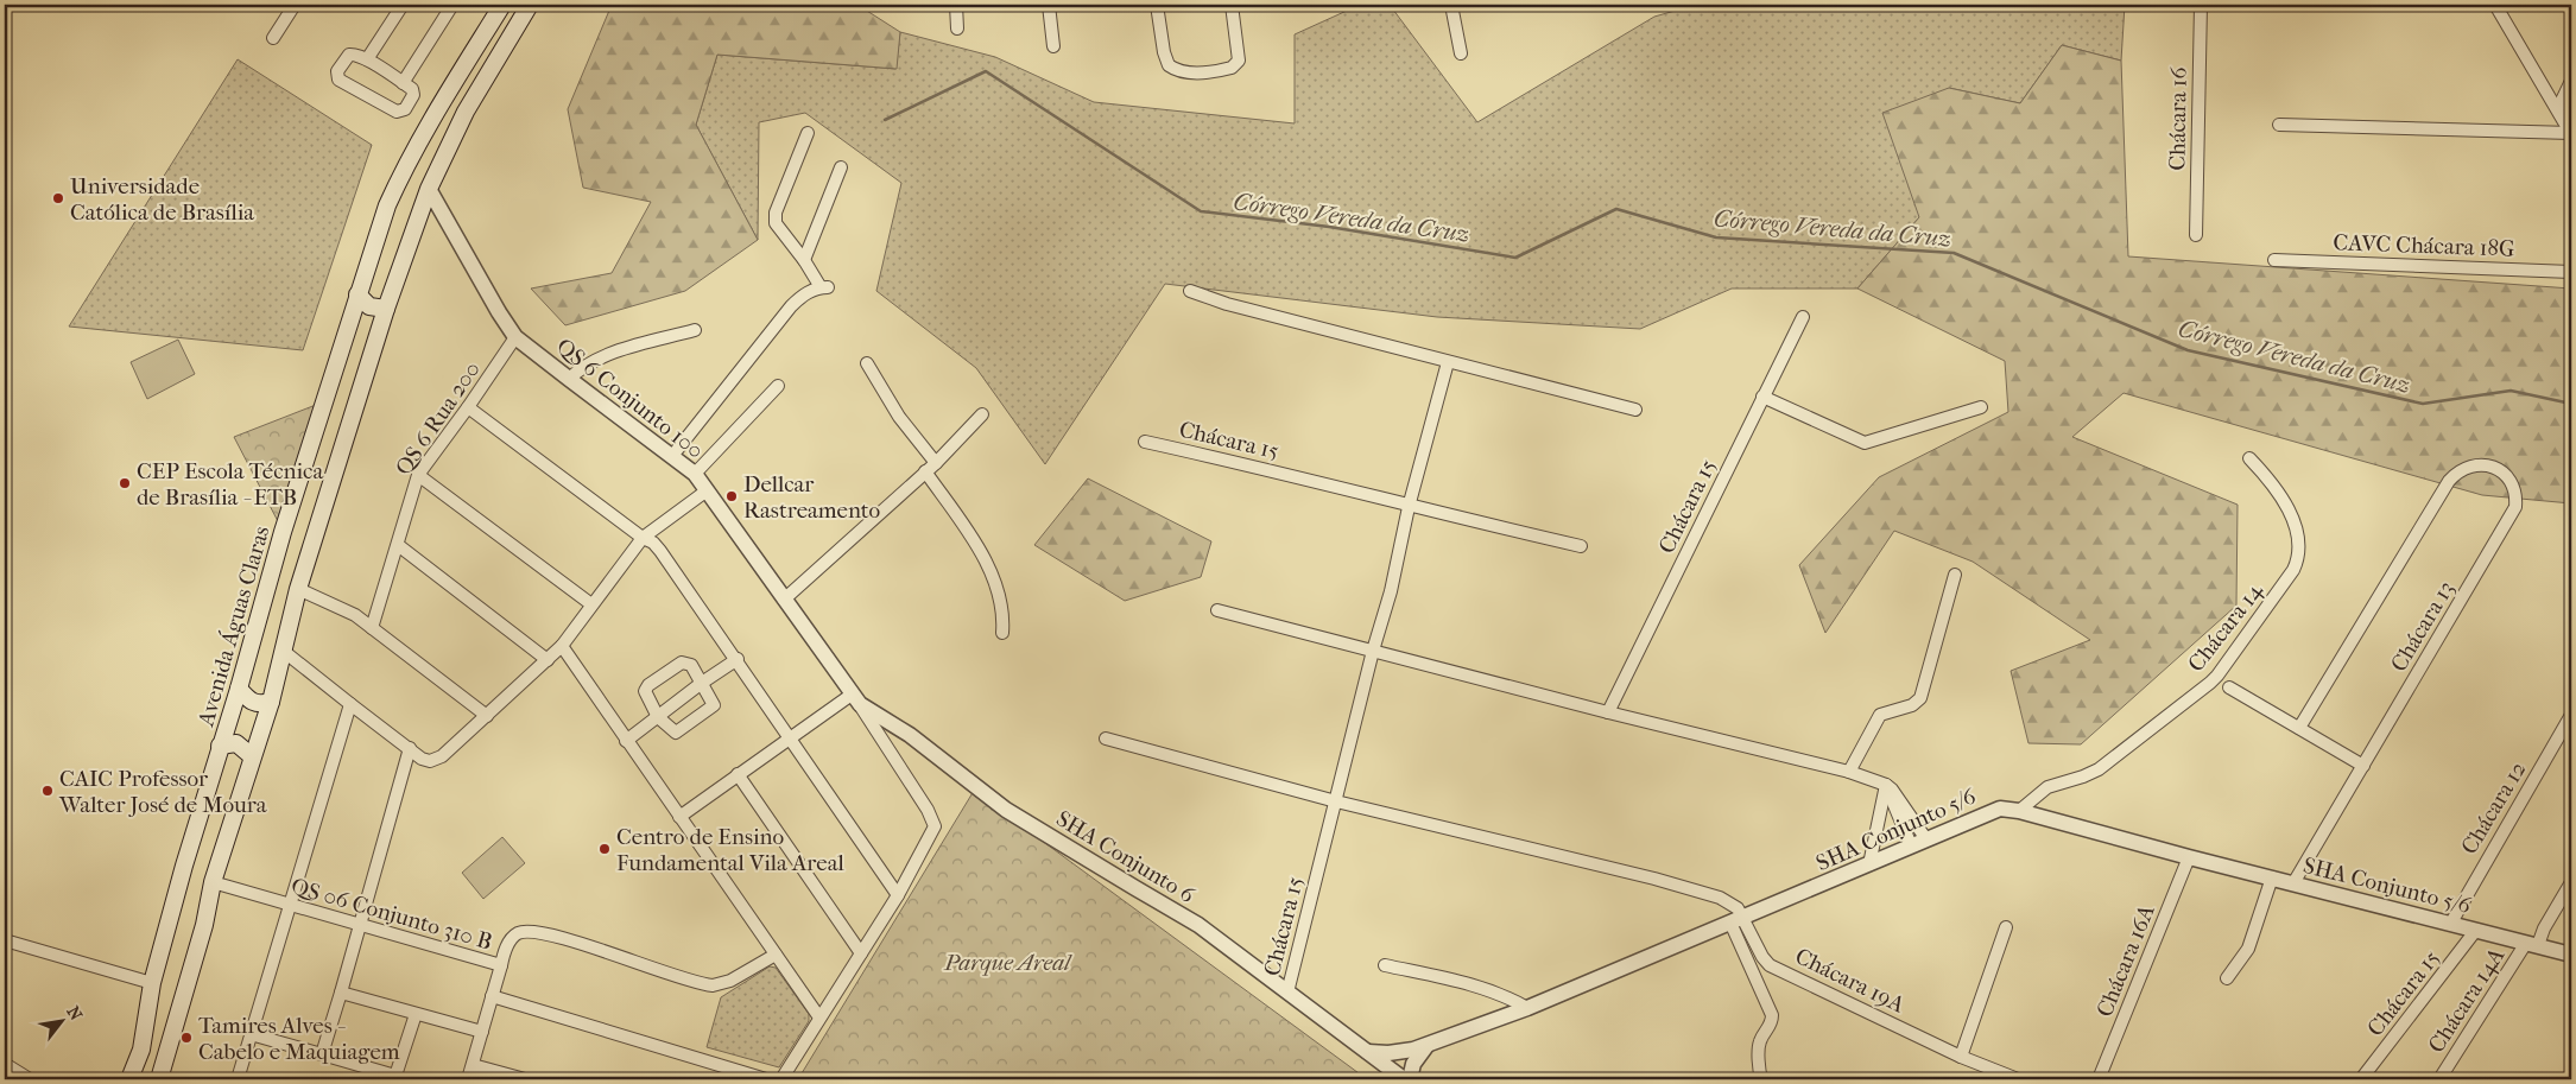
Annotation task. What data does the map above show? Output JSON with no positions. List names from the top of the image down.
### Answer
{
  "streets": {
    "main road": ["Avenida Águas Claras"],
    "street": [
      "Chácara 16",
      "CAVC Chácara 18G",
      "QS 6 Conjunto 100",
      "QS 6 Rua 200",
      "Chácara 15",
      "Chácara 13",
      "Chácara 14",
      "Chácara 12",
      "SHA Conjunto 5/6",
      "SHA Conjunto 6",
      "QS 06 Conjunto 310 B",
      "Chácara 16A",
      "Chácara 19A",
      "Chácara 14A"
    ]
  },
  "crossings": [
    ["QS 6 Conjunto 100", "QS 6 Rua 200"],
    ["QS 6 Conjunto 100", "SHA Conjunto 6"],
    ["Chácara 15", "SHA Conjunto 5/6"],
    ["Chácara 15", "SHA Conjunto 6"],
    ["Chácara 13", "SHA Conjunto 5/6"],
    ["Chácara 14", "SHA Conjunto 5/6"],
    ["Chácara 12", "SHA Conjunto 5/6"],
    ["SHA Conjunto 5/6", "SHA Conjunto 6"],
    ["SHA Conjunto 5/6", "Chácara 16A"],
    ["SHA Conjunto 5/6", "Chácara 19A"],
    ["SHA Conjunto 5/6", "Chácara 14A"]
  ],
  "water": ["Córrego Vereda da Cruz"],
  "parks": ["Parque Areal"],
  "places": [
    "Universidade Católica de Brasília",
    "CEP Escola Técnica de Brasília - ETB",
    "Dellcar Rastreamento",
    "CAIC Professor Walter José de Moura",
    "Centro de Ensino Fundamental Vila Areal",
    "Tamires Alves - Cabelo e Maquiagem"
  ],
  "north": "top right"
}
